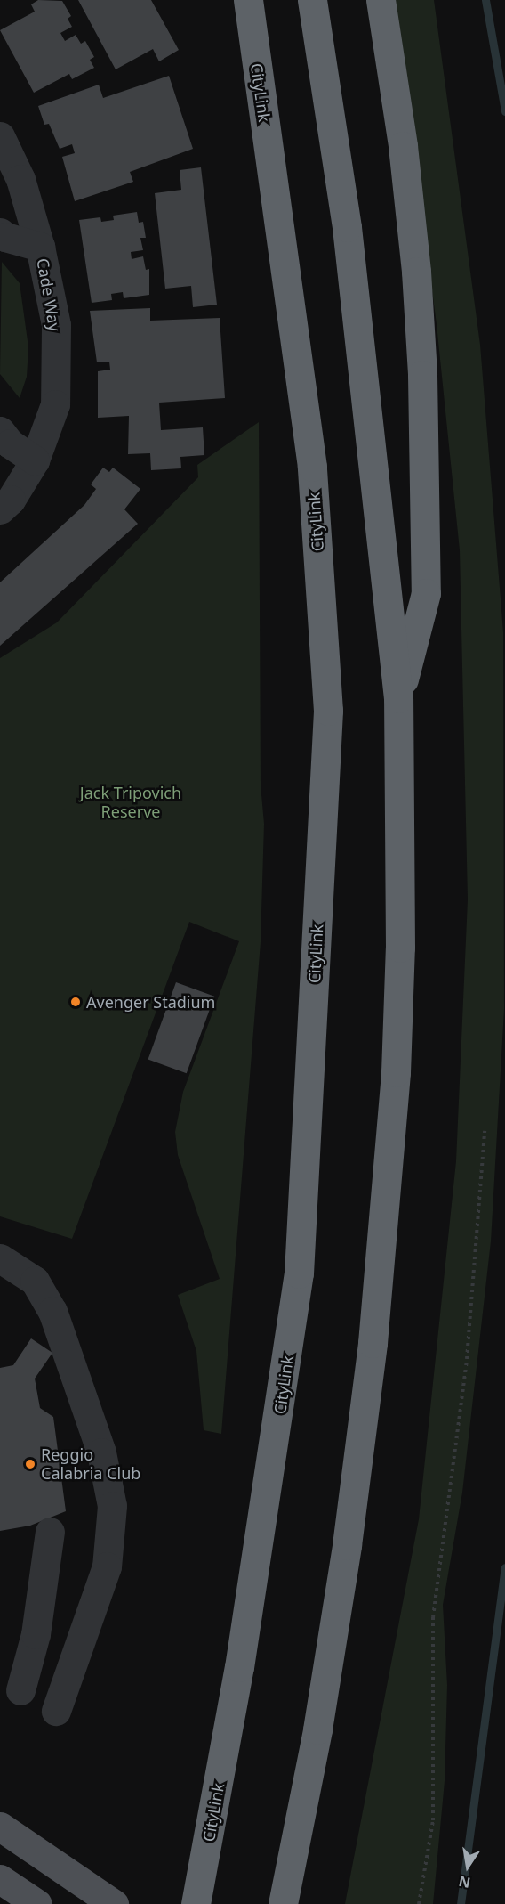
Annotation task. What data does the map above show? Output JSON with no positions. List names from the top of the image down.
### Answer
{
  "streets": {
    "highway": ["CityLink"],
    "street": ["Cade Way"]
  },
  "parks": ["Jack Tripovich Reserve"],
  "places": ["Avenger Stadium", "Reggio Calabria Club"],
  "north": "bottom"
}
